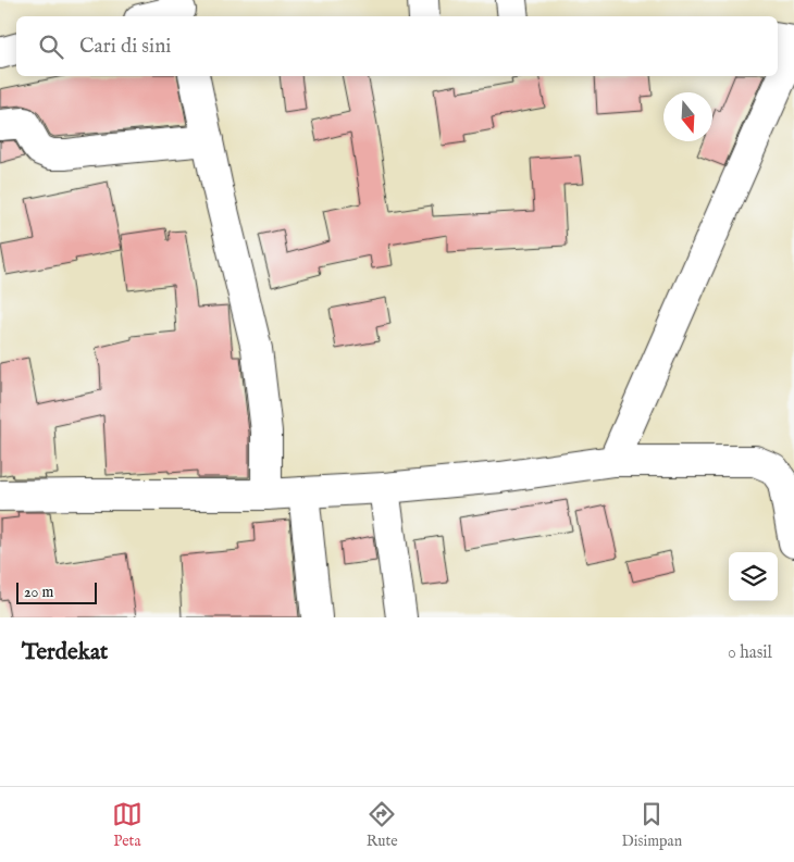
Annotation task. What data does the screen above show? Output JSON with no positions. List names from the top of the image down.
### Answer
{
  "scale_bar": "20 m",
  "north": "bottom",
  "page": {
    "search": "Cari di sini",
    "scale": "20 m",
    "heading": ["Terdekat", "0 hasil"],
    "nav": ["Peta", "Rute", "Disimpan"]
  }
}
